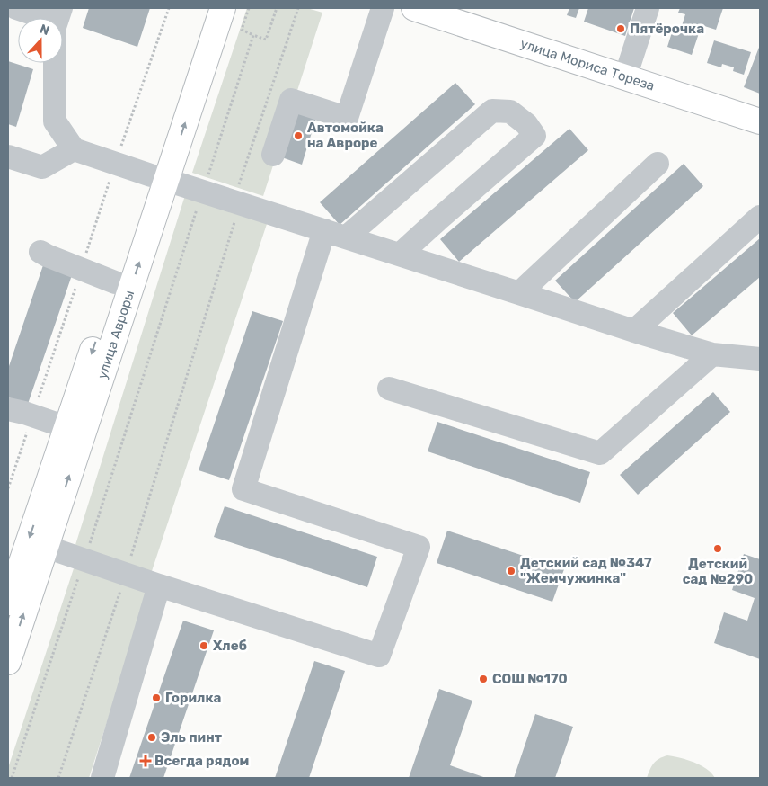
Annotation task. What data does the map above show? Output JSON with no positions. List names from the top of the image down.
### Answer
{
  "streets": {
    "main road": ["улица Мориса Тореза", "улица Авроры"]
  },
  "places": {
    "other": [
      "Пятёрочка",
      "Автомойка на Авроре",
      "Детский сад №290",
      "Детский сад №347 \"Жемчужинка\"",
      "Хлеб",
      "СОШ №170",
      "Горилка",
      "Эль пинт"
    ],
    "health": ["Всегда рядом"]
  },
  "north": "top"
}
